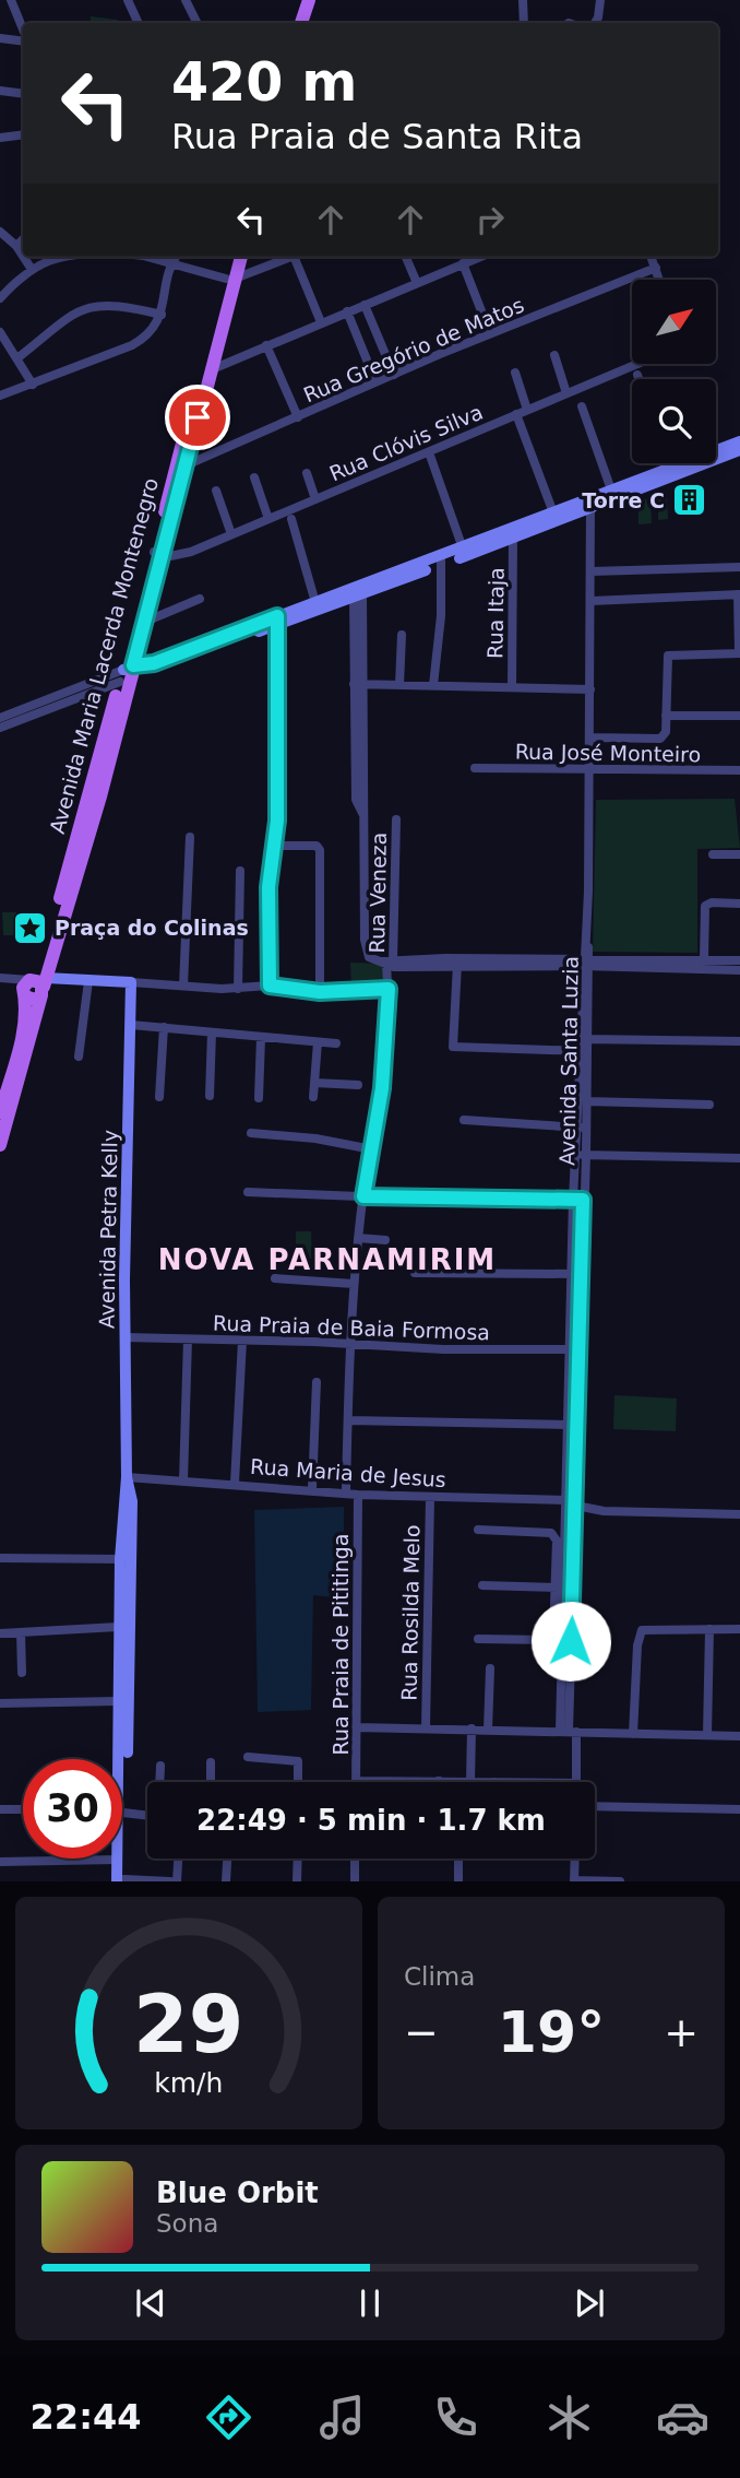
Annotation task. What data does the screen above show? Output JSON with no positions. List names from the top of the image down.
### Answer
{
  "streets": {
    "main road": ["Avenida Maria Lacerda Montenegro"],
    "street": [
      "Rua Gregório de Matos",
      "Rua Clóvis Silva",
      "Rua Itaja",
      "Rua José Monteiro",
      "Rua Veneza",
      "Avenida Santa Luzia",
      "Avenida Petra Kelly",
      "Rua Praia de Baia Formosa",
      "Rua Maria de Jesus",
      "Rua Rosilda Melo",
      "Rua Praia de Pititinga"
    ]
  },
  "crossings": [
    ["Rua Gregório de Matos", "Avenida Maria Lacerda Montenegro"],
    ["Rua Clóvis Silva", "Avenida Maria Lacerda Montenegro"],
    ["Rua José Monteiro", "Avenida Santa Luzia"],
    ["Avenida Santa Luzia", "Rua Praia de Baia Formosa"],
    ["Avenida Santa Luzia", "Rua Maria de Jesus"],
    ["Avenida Petra Kelly", "Rua Praia de Baia Formosa"],
    ["Avenida Petra Kelly", "Rua Maria de Jesus"],
    ["Rua Maria de Jesus", "Rua Rosilda Melo"],
    ["Rua Maria de Jesus", "Rua Praia de Pititinga"]
  ],
  "districts": ["NOVA PARNAMIRIM"],
  "places": {
    "building": ["Torre C"],
    "place": ["Praça do Colinas"]
  },
  "north": "top right",
  "page": {
    "turn": ["420 m", "Rua Praia de Santa Rita"],
    "limit": "30",
    "trip": "22:49 · 5 min · 1.7 km",
    "tile": "Clima",
    "heat": ["−", "19°", "+"],
    "song": ["Blue Orbit", "Sona"],
    "tabs": "22:44",
    "gauge": ["29", "km/h"]
  }
}
